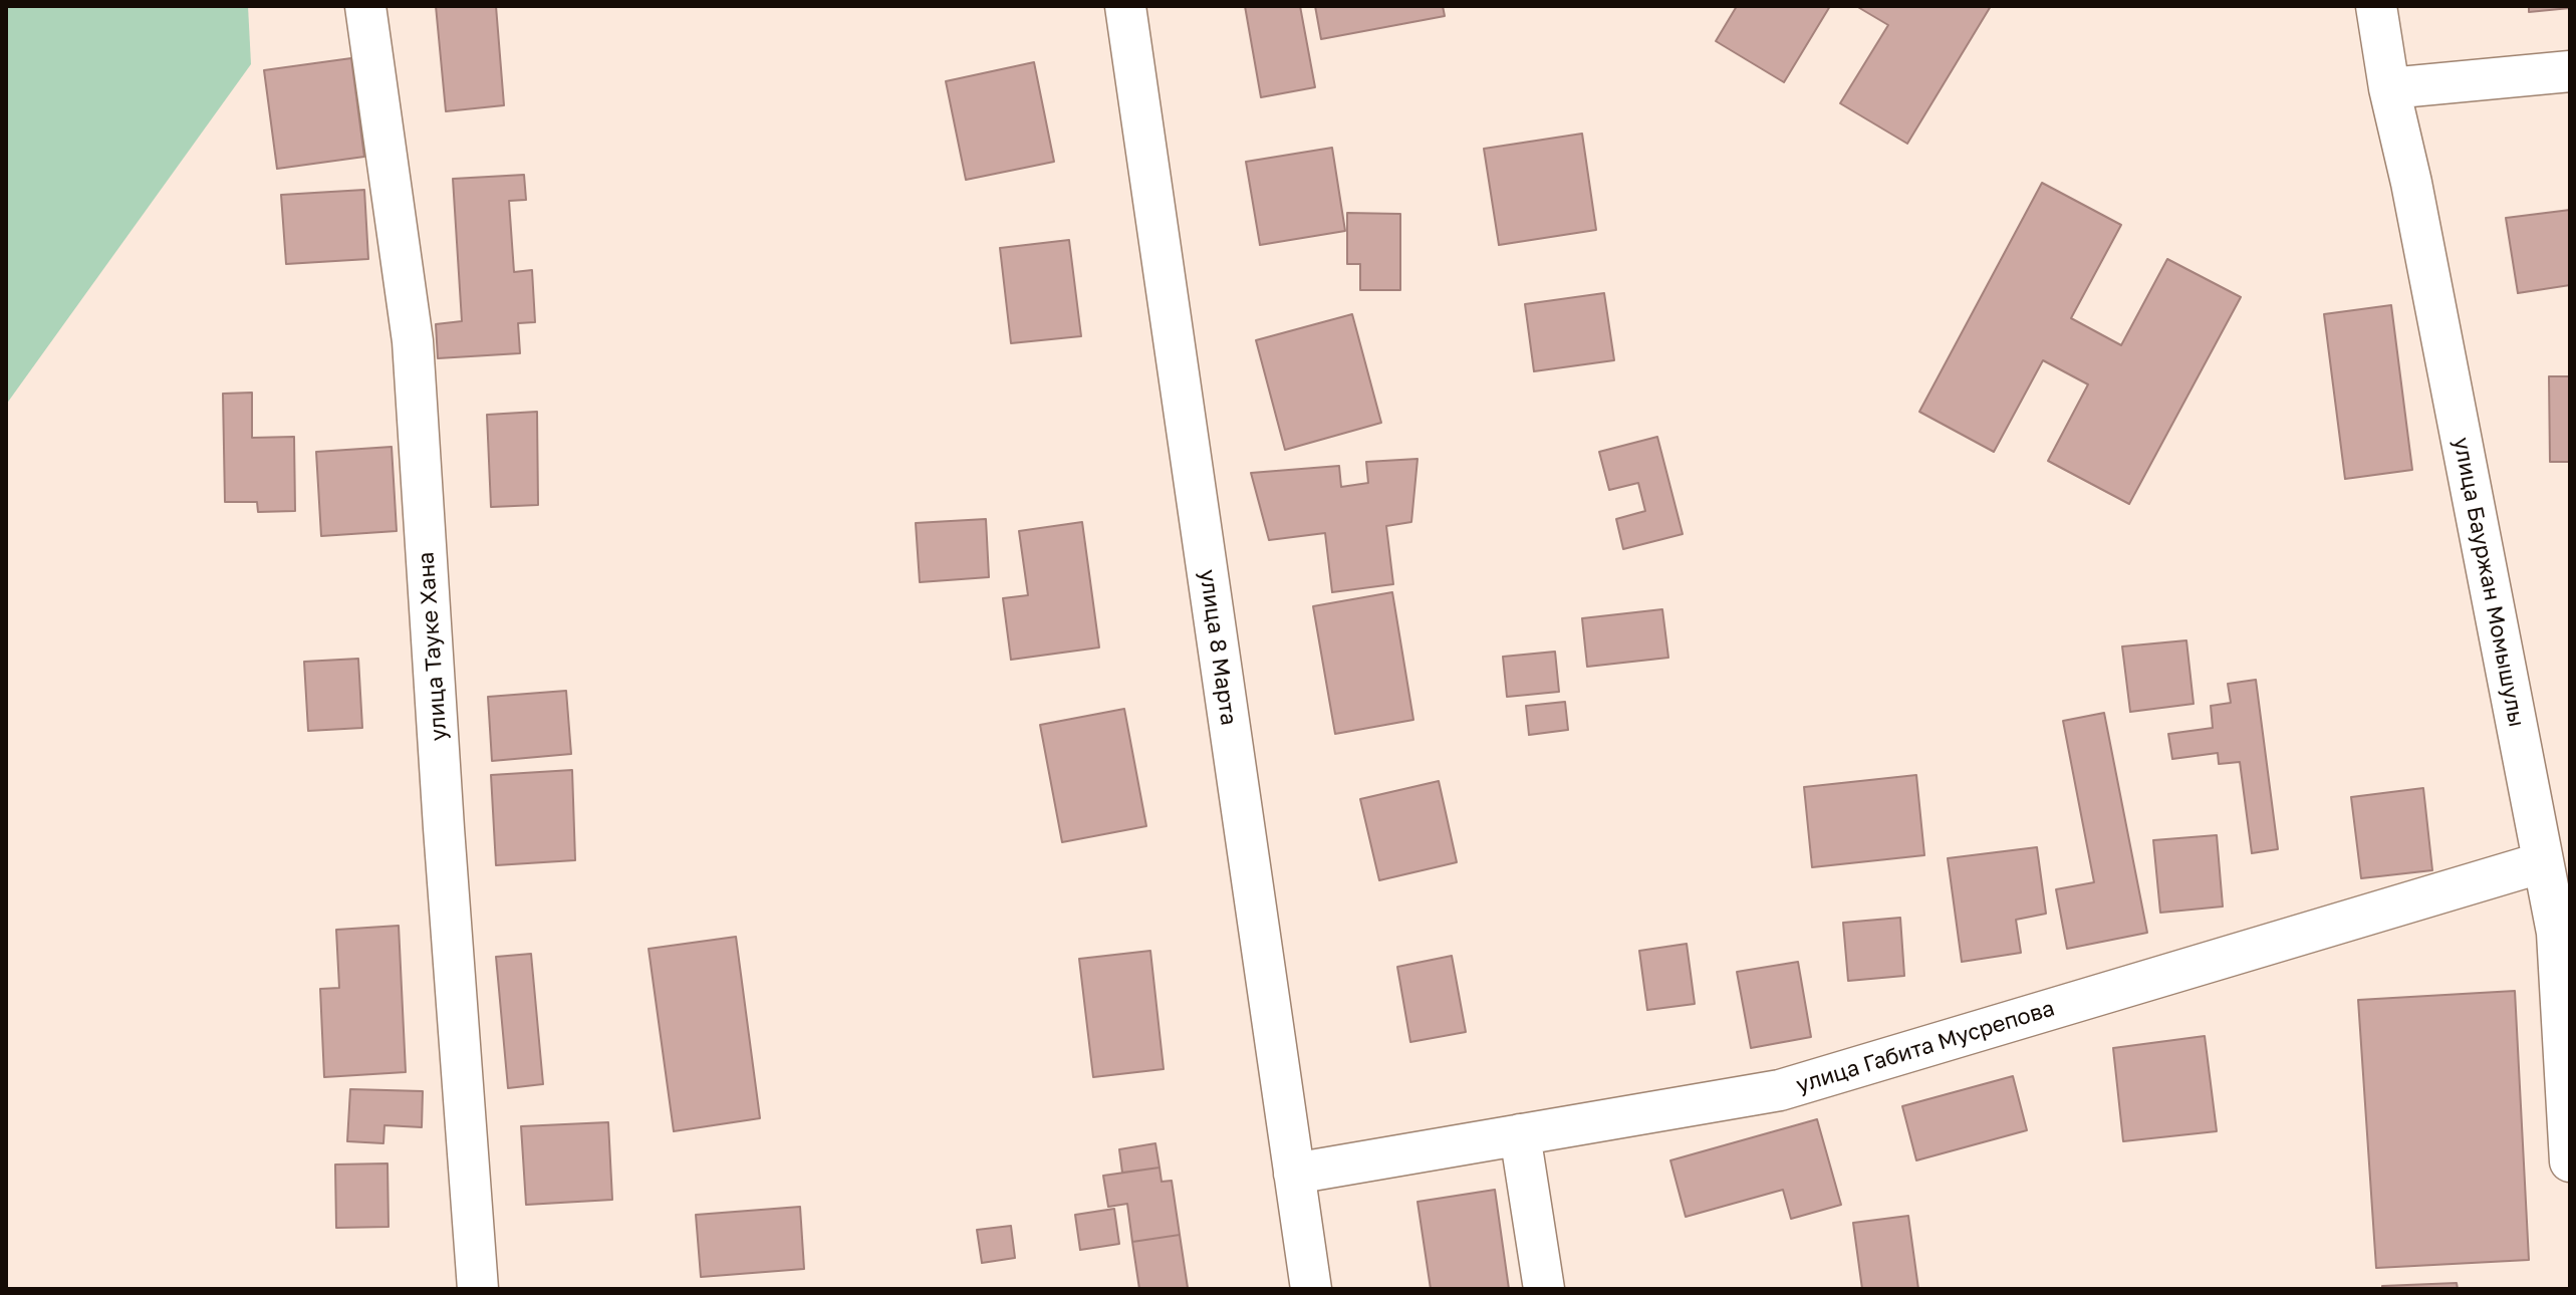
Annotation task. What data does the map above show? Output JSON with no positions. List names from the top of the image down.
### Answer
{
  "streets": {
    "street": [
      "улица Бауржан Момышулы",
      "улица Тауке Хана",
      "улица 8 Марта",
      "улица Габита Мусрепова"
    ]
  },
  "crossings": [
    ["улица Бауржан Момышулы", "улица Габита Мусрепова"],
    ["улица 8 Марта", "улица Габита Мусрепова"]
  ]
}
